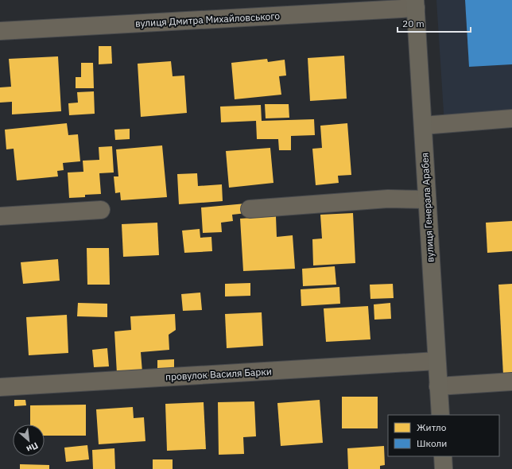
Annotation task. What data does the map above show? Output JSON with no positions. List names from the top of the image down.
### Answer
{
  "streets": {
    "main road": ["вулиця Генерала Арабея"],
    "street": ["вулиця Дмитра Михайловського", "провулок Василя Барки"]
  },
  "crossings": [
    ["вулиця Дмитра Михайловського", "вулиця Генерала Арабея"],
    ["вулиця Генерала Арабея", "провулок Василя Барки"]
  ],
  "legend": ["Житло", "Школи"],
  "scale_bar": "20 m",
  "north": "bottom right"
}
